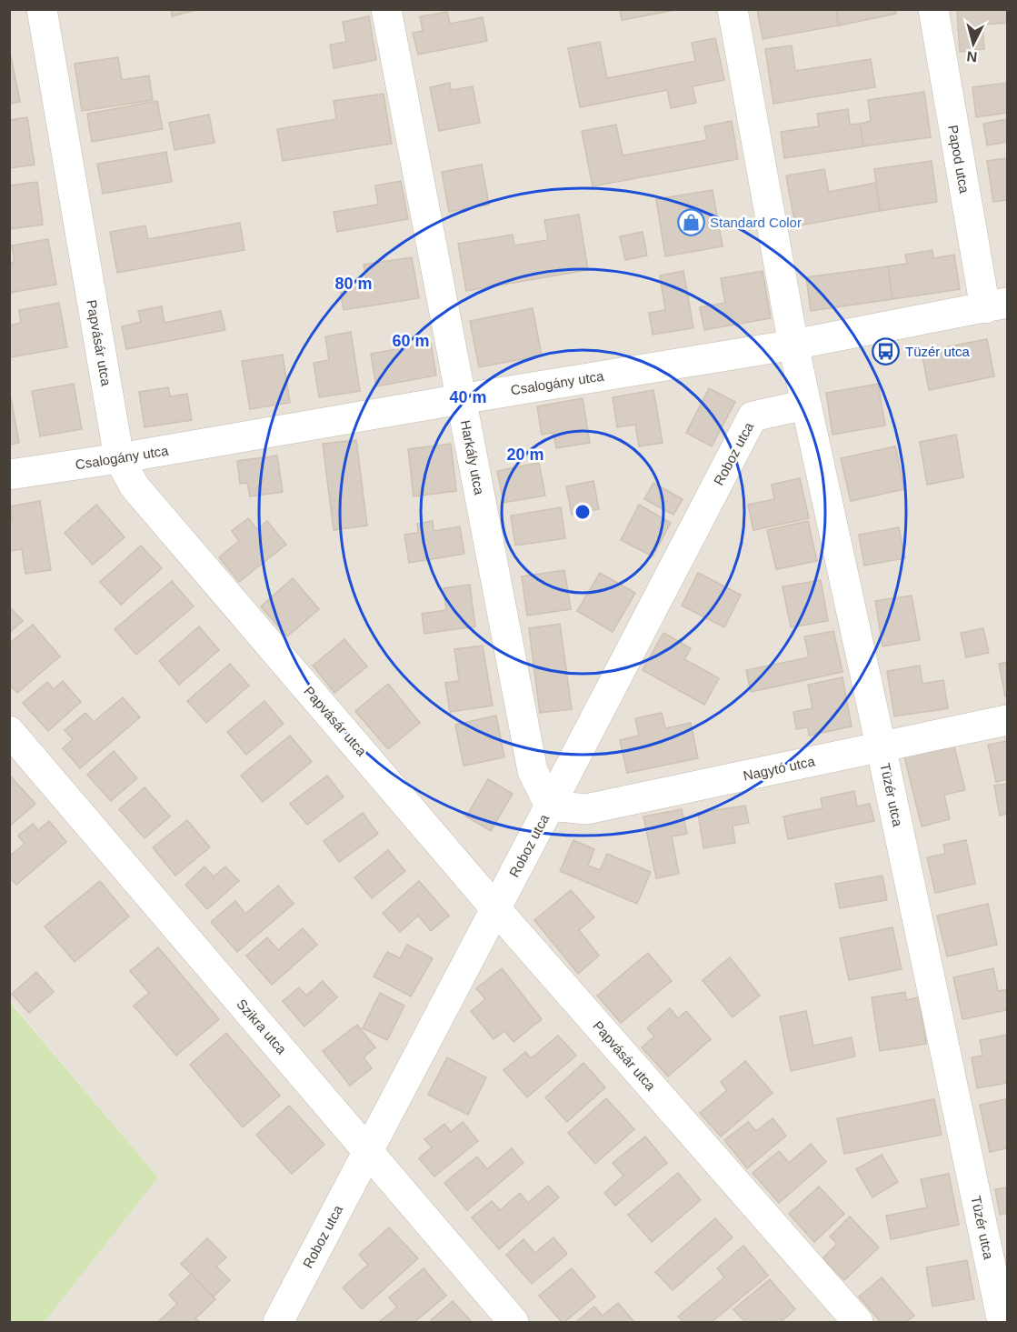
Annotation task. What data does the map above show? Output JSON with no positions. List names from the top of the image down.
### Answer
{
  "streets": {
    "street": [
      "Papod utca",
      "Papvásár utca",
      "Csalogány utca",
      "Roboz utca",
      "Harkály utca",
      "Nagytó utca",
      "Tüzér utca",
      "Szikra utca"
    ]
  },
  "crossings": [
    ["Papod utca", "Csalogány utca"],
    ["Papvásár utca", "Csalogány utca"],
    ["Papvásár utca", "Roboz utca"],
    ["Csalogány utca", "Harkály utca"],
    ["Csalogány utca", "Tüzér utca"],
    ["Roboz utca", "Harkály utca"],
    ["Roboz utca", "Nagytó utca"],
    ["Roboz utca", "Tüzér utca"],
    ["Roboz utca", "Szikra utca"],
    ["Harkály utca", "Nagytó utca"],
    ["Nagytó utca", "Tüzér utca"]
  ],
  "places": {
    "shop": ["Standard Color"],
    "bus stop": ["Tüzér utca"]
  },
  "north": "bottom",
  "rings": [
    "80 m",
    "60 m",
    "40 m",
    "20 m"
  ]
}
